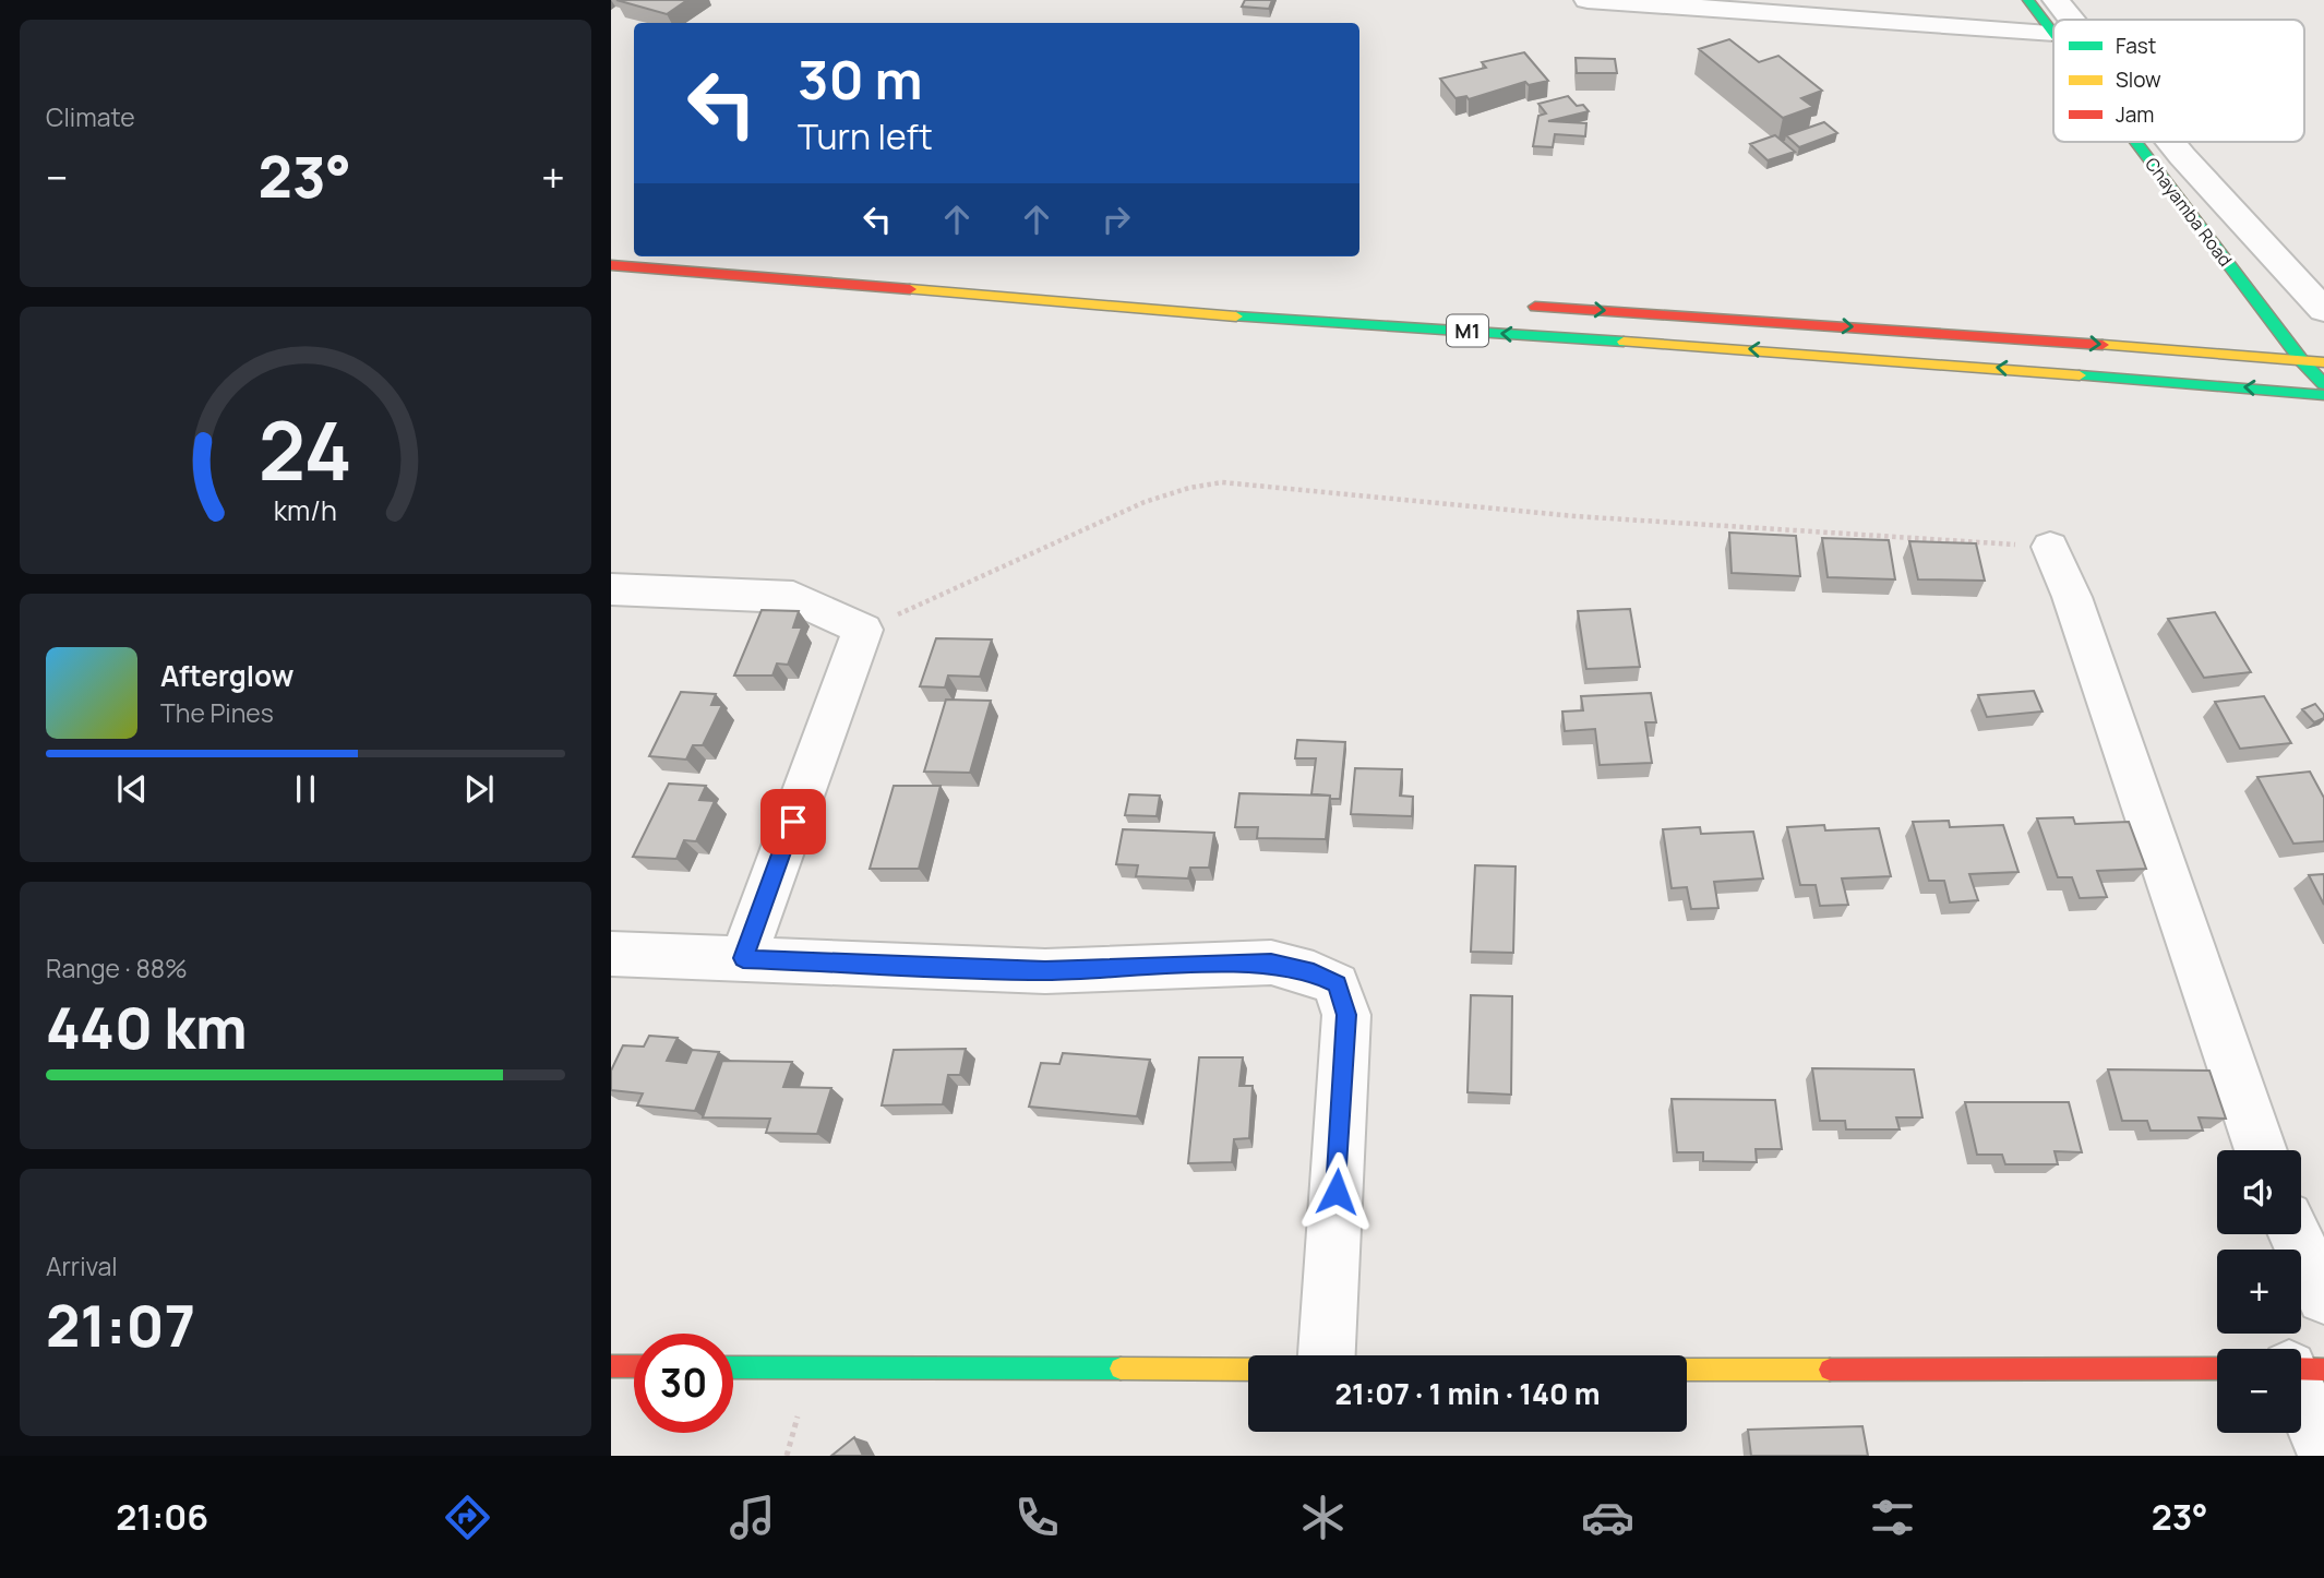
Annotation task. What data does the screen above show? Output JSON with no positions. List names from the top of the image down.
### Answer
{
  "streets": {
    "main road": ["Chayamba Road", "M1"]
  },
  "crossings": [
    ["Chayamba Road", "M1"]
  ],
  "legend": ["Fast", "Slow", "Jam"],
  "page": {
    "tile": [
      "Climate",
      ["Range · 88%", "440 km"],
      ["Arrival", "21:07"]
    ],
    "turn": ["30 m", "Turn left"],
    "heat": ["−", "23°", "+"],
    "song": ["Afterglow", "The Pines"],
    "map_buttons": ["+", "−"],
    "limit": "30",
    "trip": "21:07 · 1 min · 140 m",
    "tabs": ["21:06", "23°"],
    "gauge": ["24", "km/h"]
  }
}
